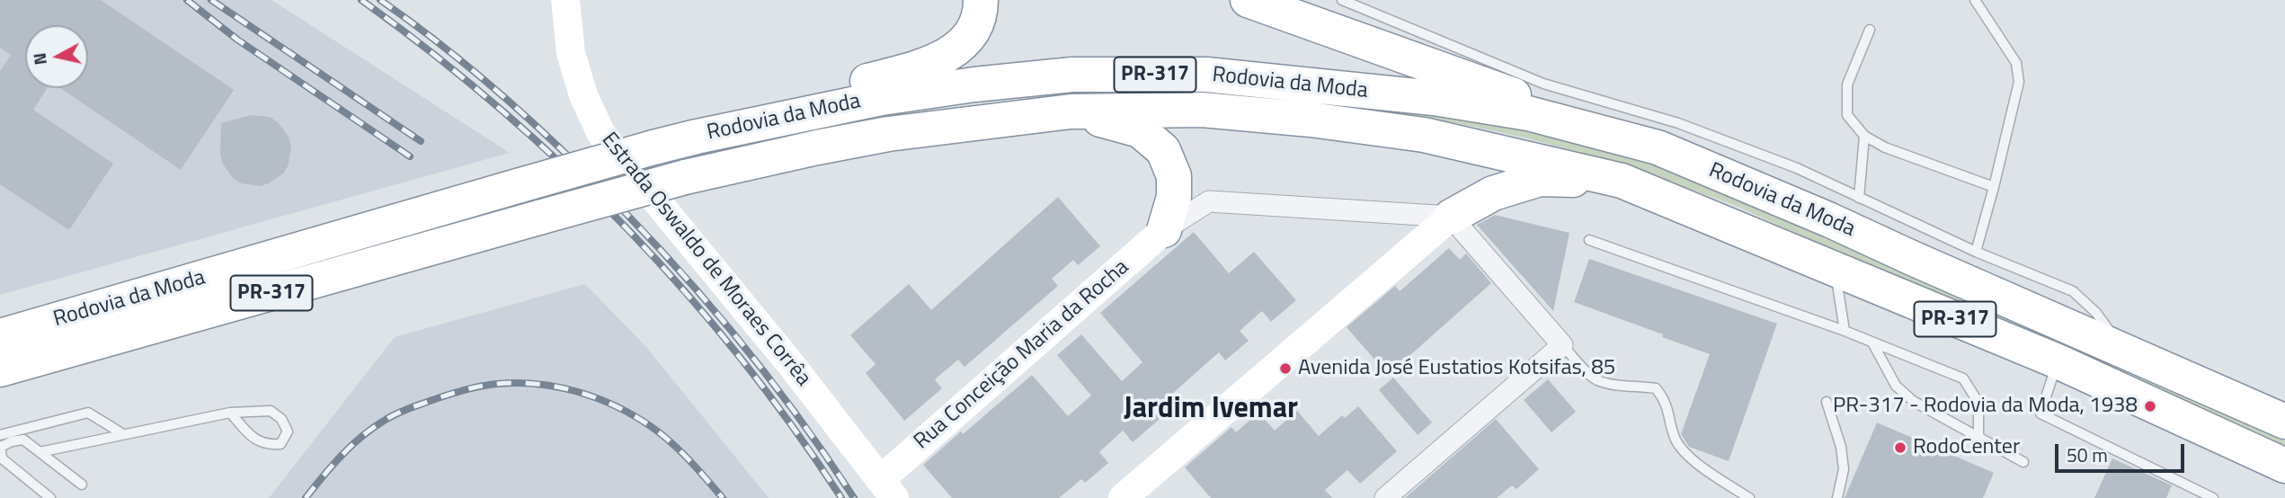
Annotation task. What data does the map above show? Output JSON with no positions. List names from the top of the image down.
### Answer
{
  "streets": {
    "highway": ["PR-317", "Rodovia da Moda"],
    "street": ["Estrada Oswaldo de Moraes Corrêa", "Rua Conceição Maria da Rocha"]
  },
  "crossings": [
    ["Estrada Oswaldo de Moraes Corrêa", "Rua Conceição Maria da Rocha"]
  ],
  "districts": ["Jardim Ivemar"],
  "places": ["Avenida José Eustatios Kotsifas, 85", "PR-317 - Rodovia da Moda, 1938", "RodoCenter"],
  "scale_bar": "50 m",
  "north": "left"
}
